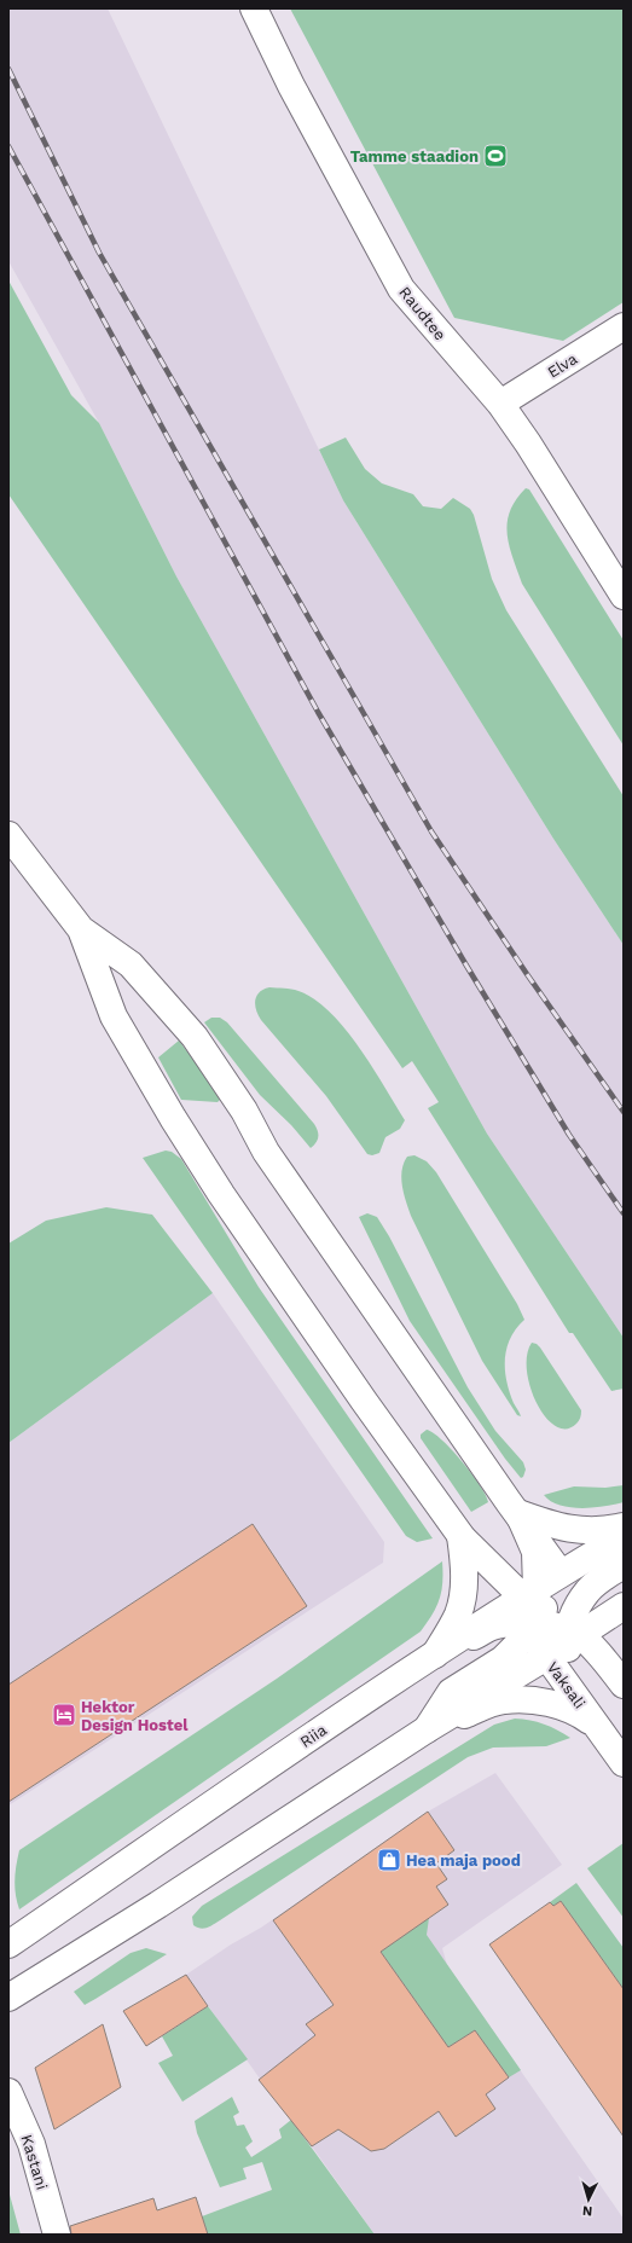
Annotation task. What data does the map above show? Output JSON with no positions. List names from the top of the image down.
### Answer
{
  "streets": {
    "main road": [
      "Raudtee",
      "Elva",
      "Vaksali",
      "Riia",
      "Kastani"
    ]
  },
  "crossings": [
    ["Raudtee", "Elva"],
    ["Vaksali", "Riia"]
  ],
  "places": {
    "sports": ["Tamme staadion"],
    "hotel": ["Hektor Design Hostel"],
    "shop": ["Hea maja pood"]
  },
  "north": "bottom"
}
